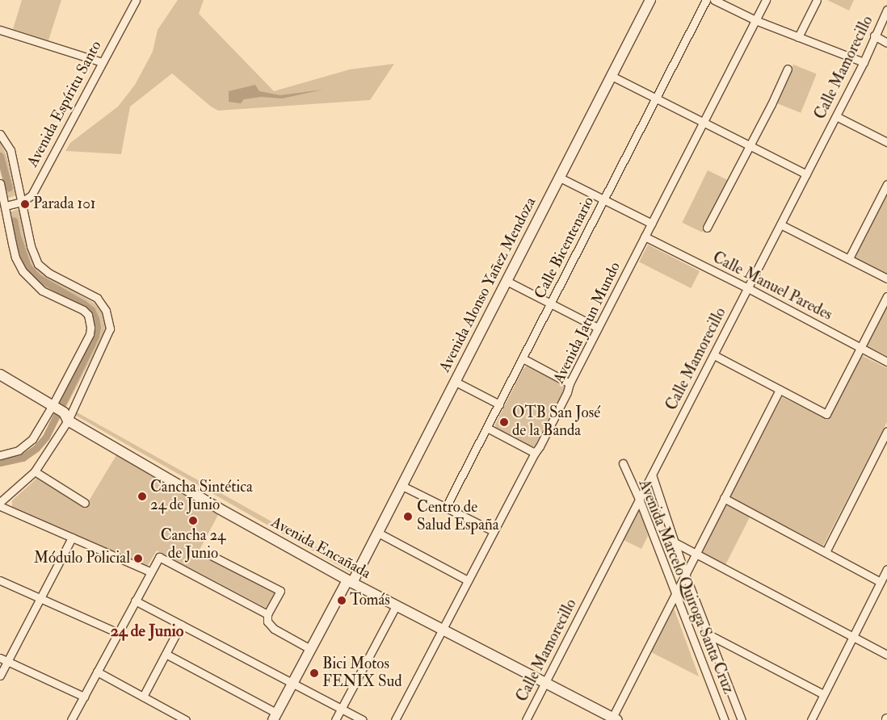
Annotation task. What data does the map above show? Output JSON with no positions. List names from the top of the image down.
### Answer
{
  "streets": {
    "main road": ["Avenida Alonso Yañez Mendoza", "Avenida Encañada"],
    "street": [
      "Calle Mamorecillo",
      "Avenida Espíritu Santo",
      "Calle Bicentenario",
      "Calle Manuel Paredes",
      "Avenida Jatun Mundo",
      "Avenida Marcelo Quiroga Santa Cruz"
    ]
  },
  "crossings": [
    ["Calle Mamorecillo", "Calle Manuel Paredes"],
    ["Calle Mamorecillo", "Avenida Encañada"],
    ["Calle Mamorecillo", "Avenida Marcelo Quiroga Santa Cruz"],
    ["Avenida Alonso Yañez Mendoza", "Avenida Encañada"],
    ["Calle Manuel Paredes", "Avenida Jatun Mundo"],
    ["Avenida Jatun Mundo", "Avenida Encañada"]
  ],
  "districts": ["24 de Junio"],
  "places": [
    "Parada 101",
    "OTB San José de la Banda",
    "Cancha Sintética 24 de Junio",
    "Centro de Salud España",
    "Cancha 24 de Junio",
    "Módulo Policial",
    "Tomás",
    "Bici Motos FENIX Sud"
  ]
}
